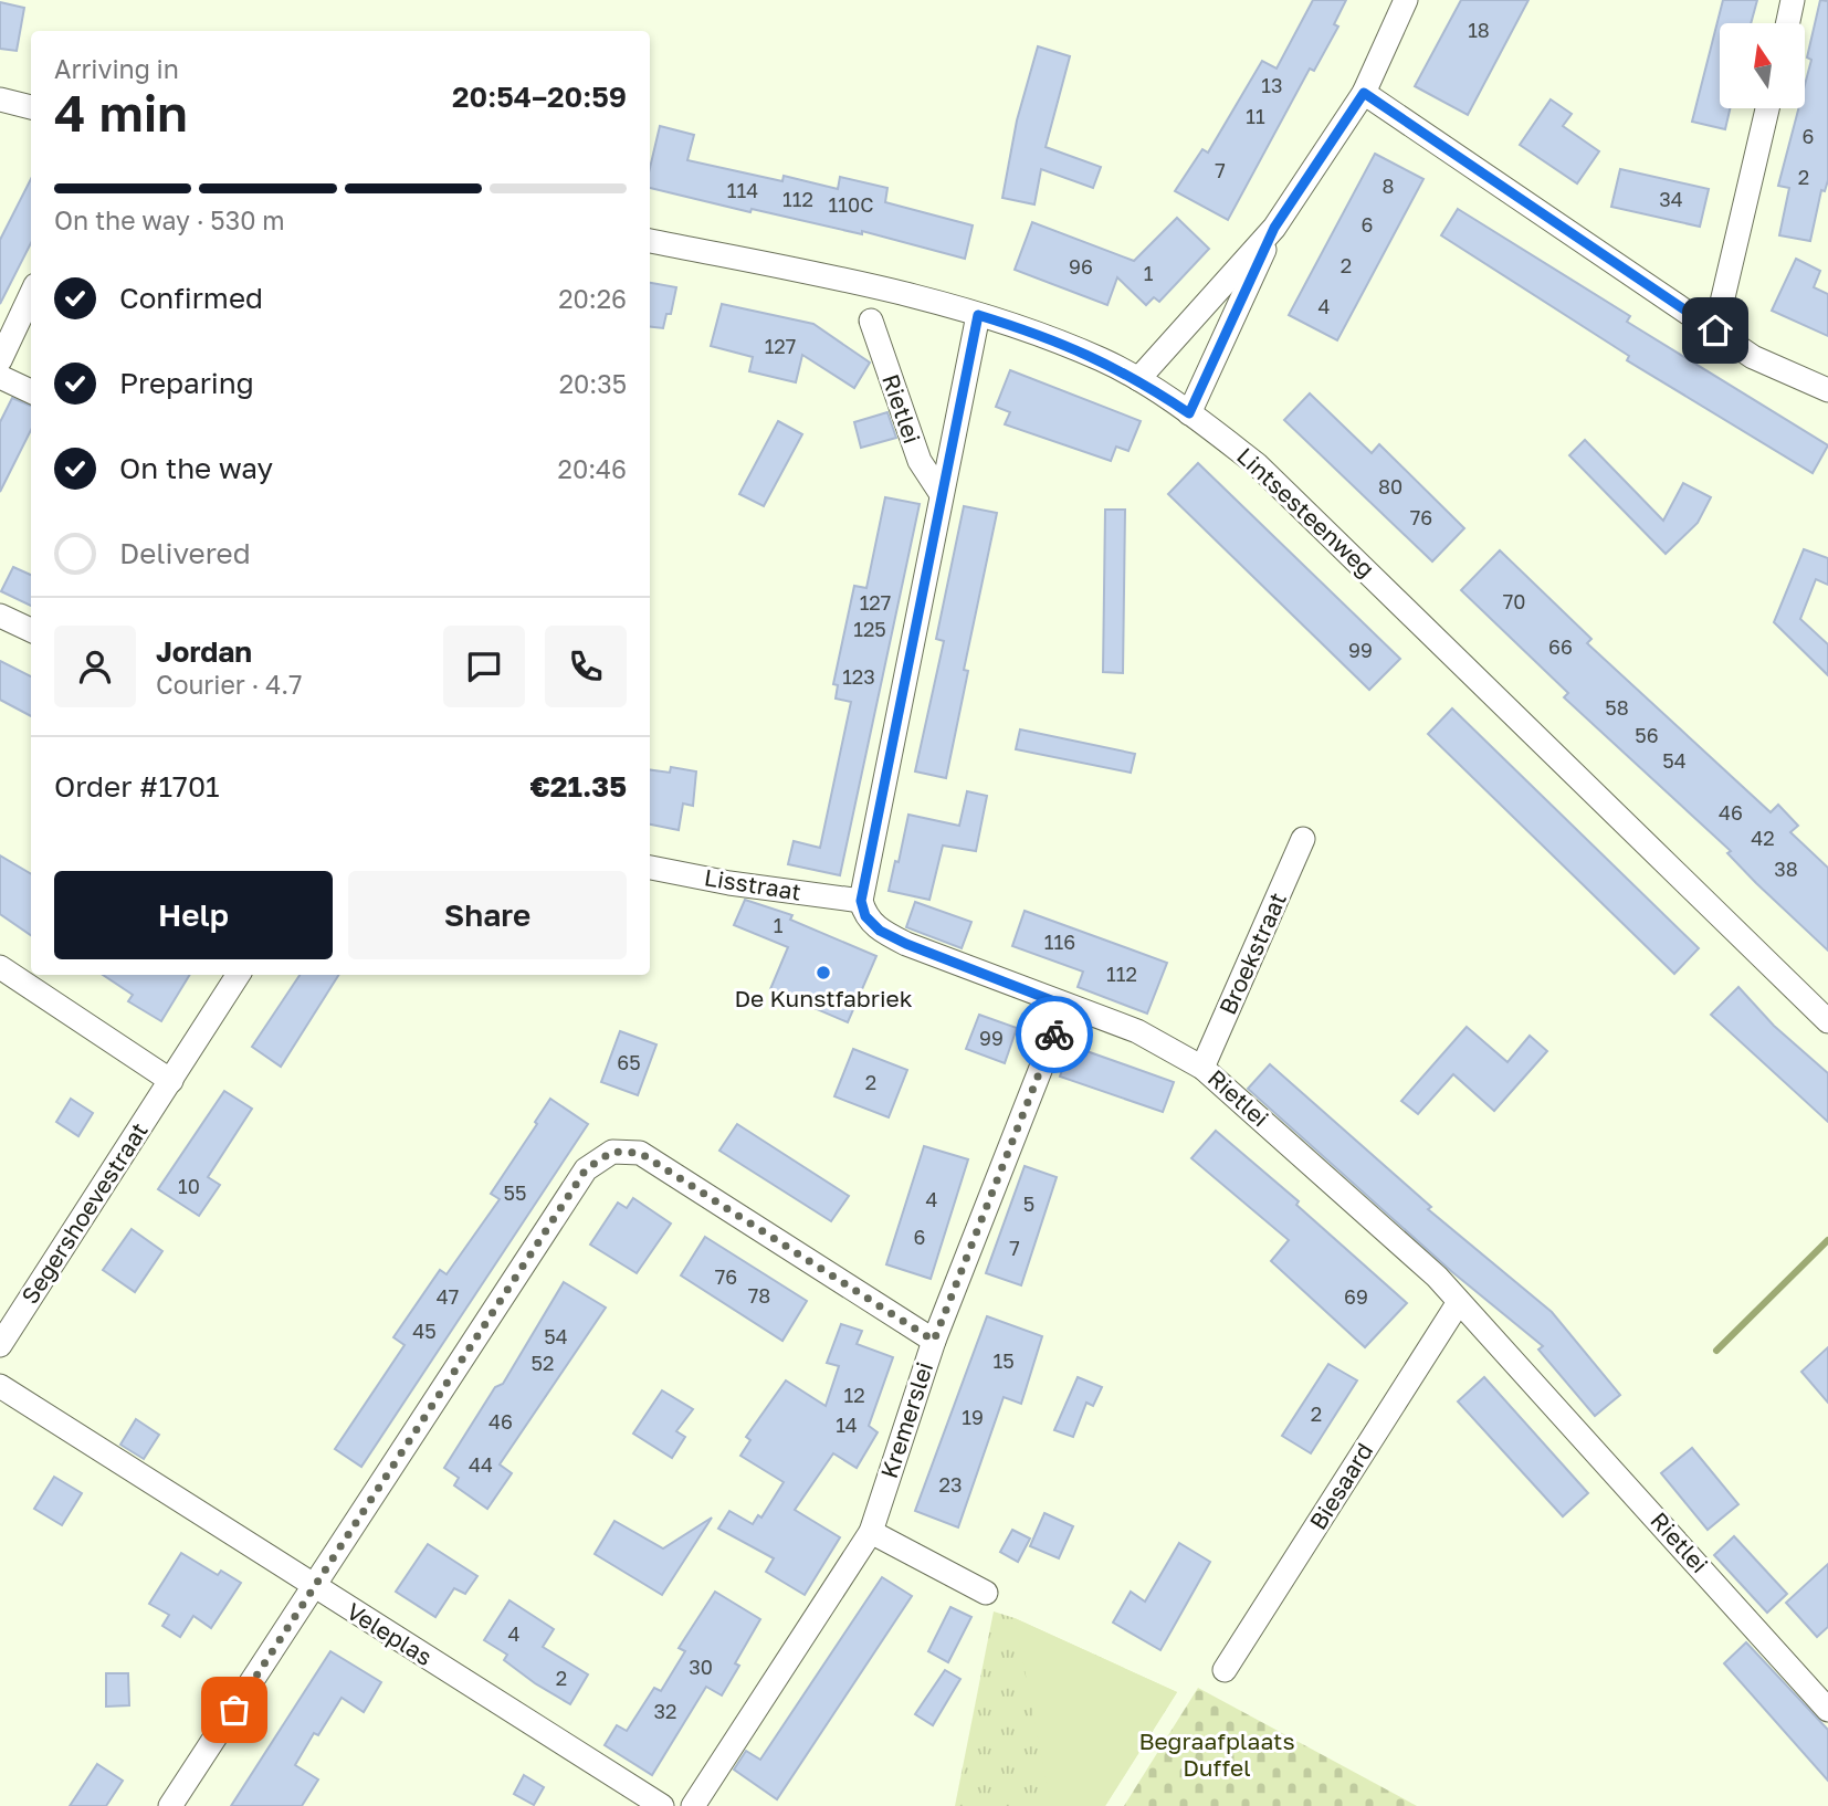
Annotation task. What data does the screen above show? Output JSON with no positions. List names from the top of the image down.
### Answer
{
  "streets": {
    "street": [
      "Rietlei",
      "Lintsesteenweg",
      "Lisstraat",
      "Broekstraat",
      "Segershoevestraat",
      "Kremerslei",
      "Biesaard",
      "Veleplas"
    ]
  },
  "crossings": [
    ["Rietlei", "Lintsesteenweg"],
    ["Rietlei", "Lisstraat"],
    ["Rietlei", "Broekstraat"],
    ["Rietlei", "Kremerslei"],
    ["Rietlei", "Biesaard"]
  ],
  "parks": ["Begraafplaats Duffel"],
  "places": ["De Kunstfabriek"],
  "house_numbers": [
    "18",
    "13",
    "11",
    "6",
    "7",
    "2",
    "8",
    "114",
    "112",
    "34",
    "110C",
    "6",
    "2",
    "96",
    "1",
    "4",
    "127",
    "80",
    "76",
    "70",
    "127",
    "125",
    "66",
    "99",
    "123",
    "58",
    "56",
    "54",
    "46",
    "42",
    "38",
    "1",
    "116",
    "112",
    "99",
    "65",
    "2",
    "10",
    "55",
    "4",
    "5",
    "6",
    "7",
    "76",
    "78",
    "47",
    "69",
    "45",
    "54",
    "15",
    "52",
    "12",
    "2",
    "19",
    "46",
    "14",
    "44",
    "23",
    "4",
    "30",
    "2",
    "32"
  ],
  "north": "top",
  "page": {
    "heading": ["4 min", "Arriving in", "20:54–20:59"],
    "panel": [
      "Jordan",
      "Courier · 4.7",
      "Order #1701",
      "€21.35"
    ],
    "bar": "On the way · 530 m",
    "list": [
      ["Confirmed", "20:26"],
      ["Preparing", "20:35"],
      ["On the way", "20:46"],
      "Delivered"
    ],
    "buttons": ["Help", "Share"]
  }
}
